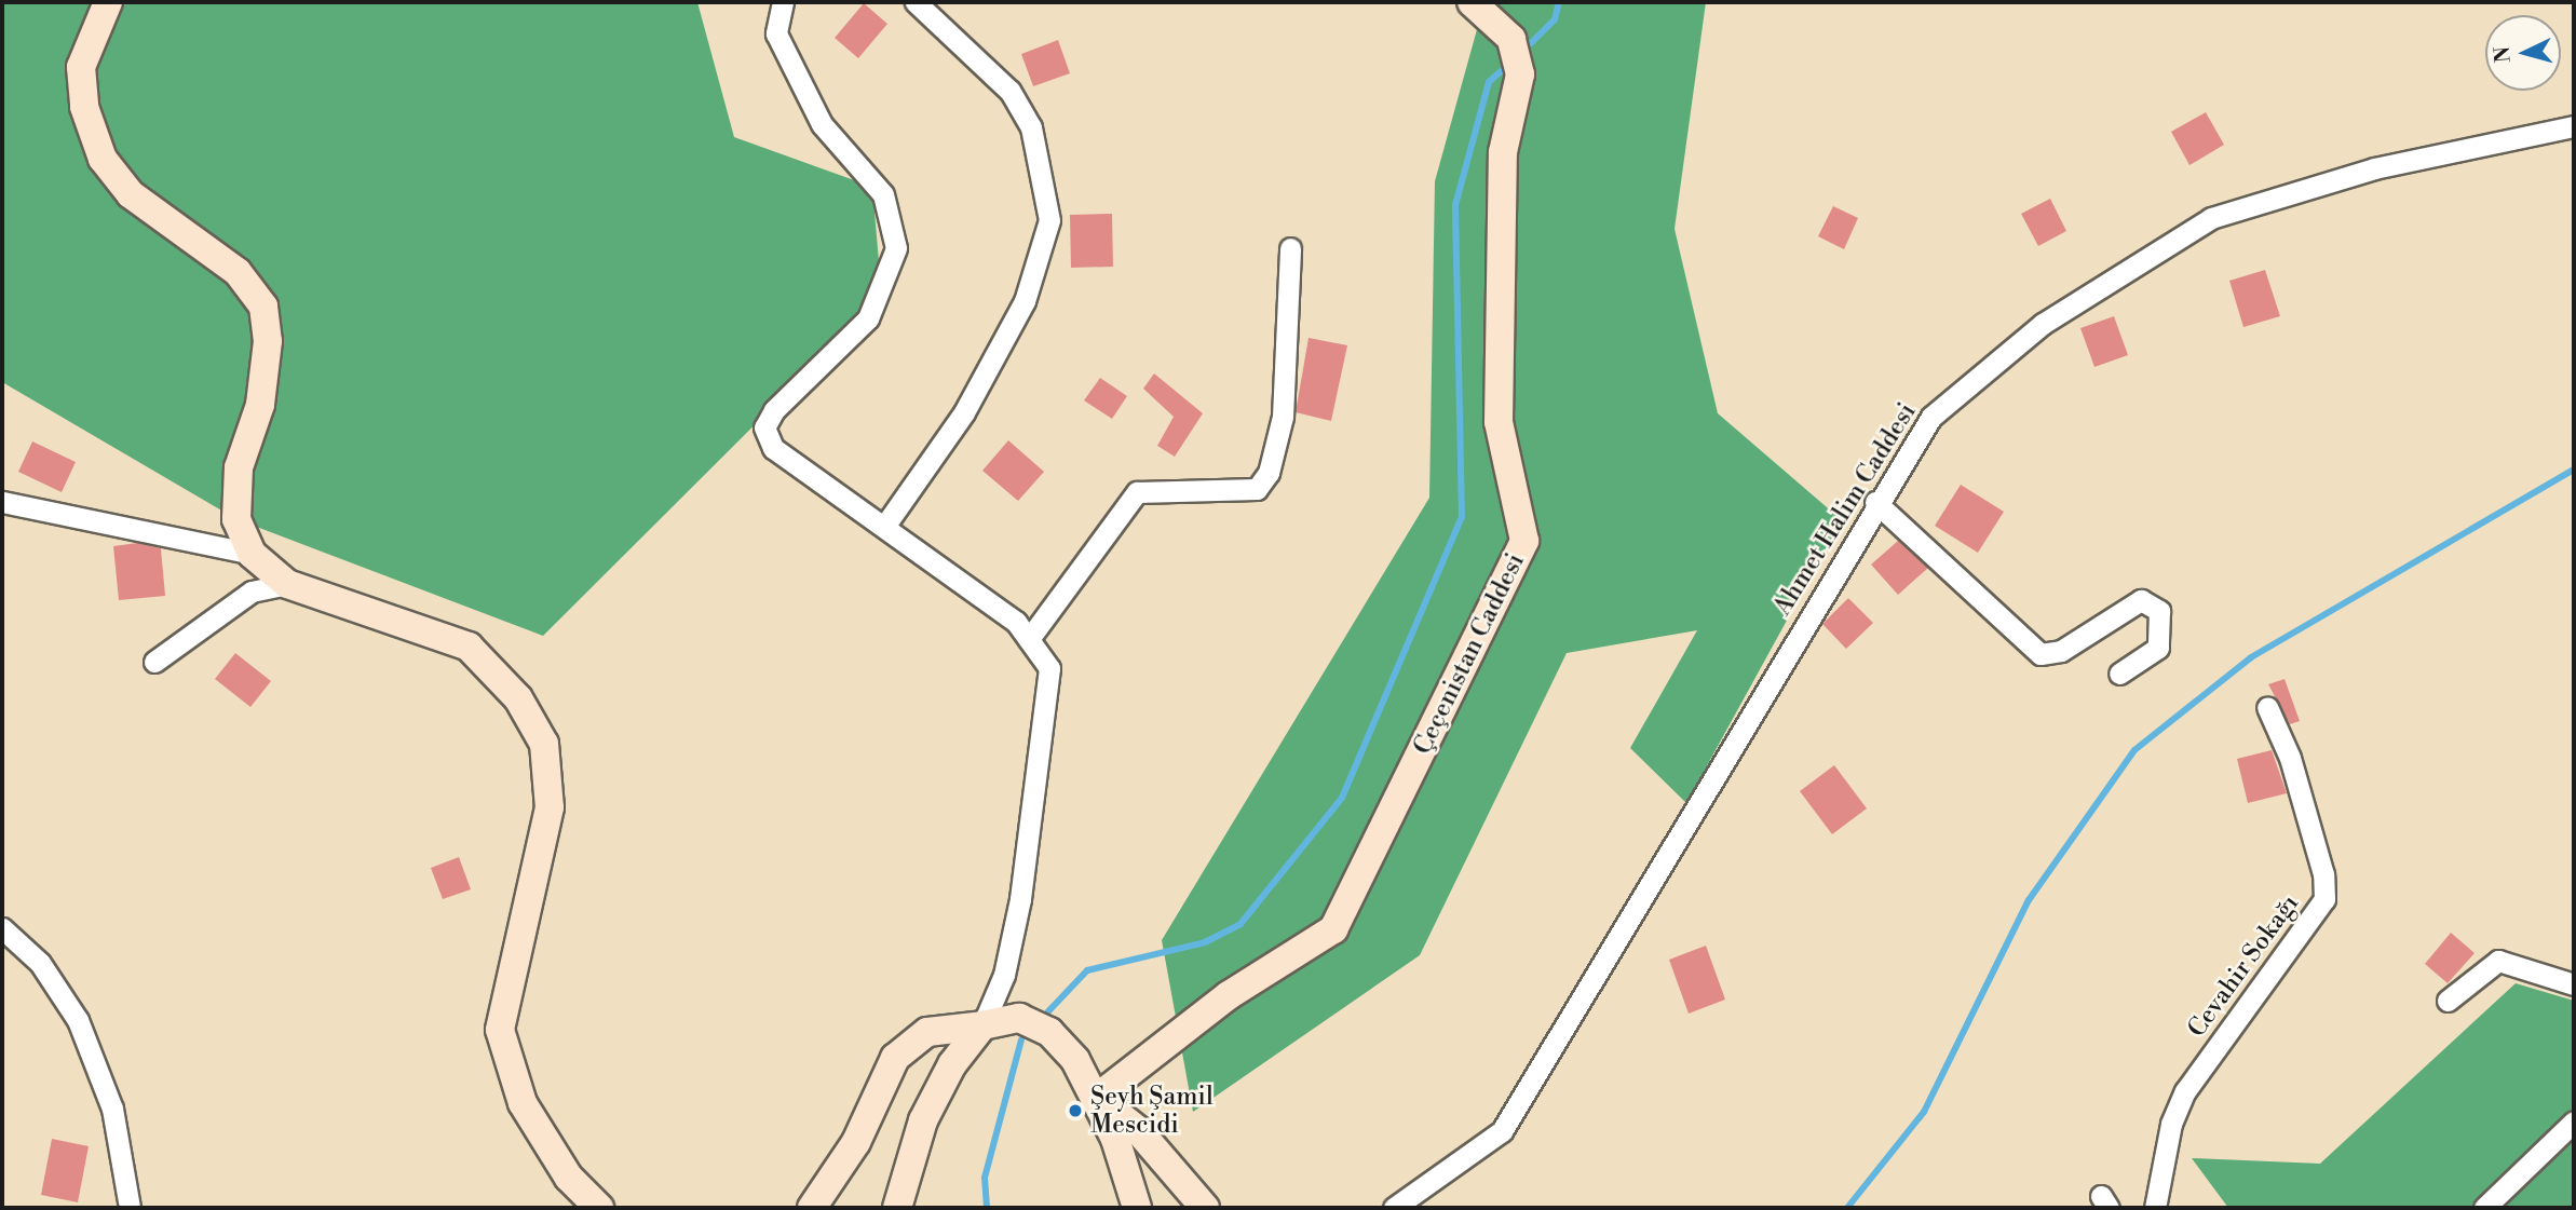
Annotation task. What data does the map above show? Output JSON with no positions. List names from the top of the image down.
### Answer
{
  "streets": {
    "street": ["Ahmet Halim Caddesi", "Çeçenistan Caddesi", "Cevahir Sokağı"]
  },
  "places": ["Şeyh Şamil Mescidi"],
  "north": "left"
}
